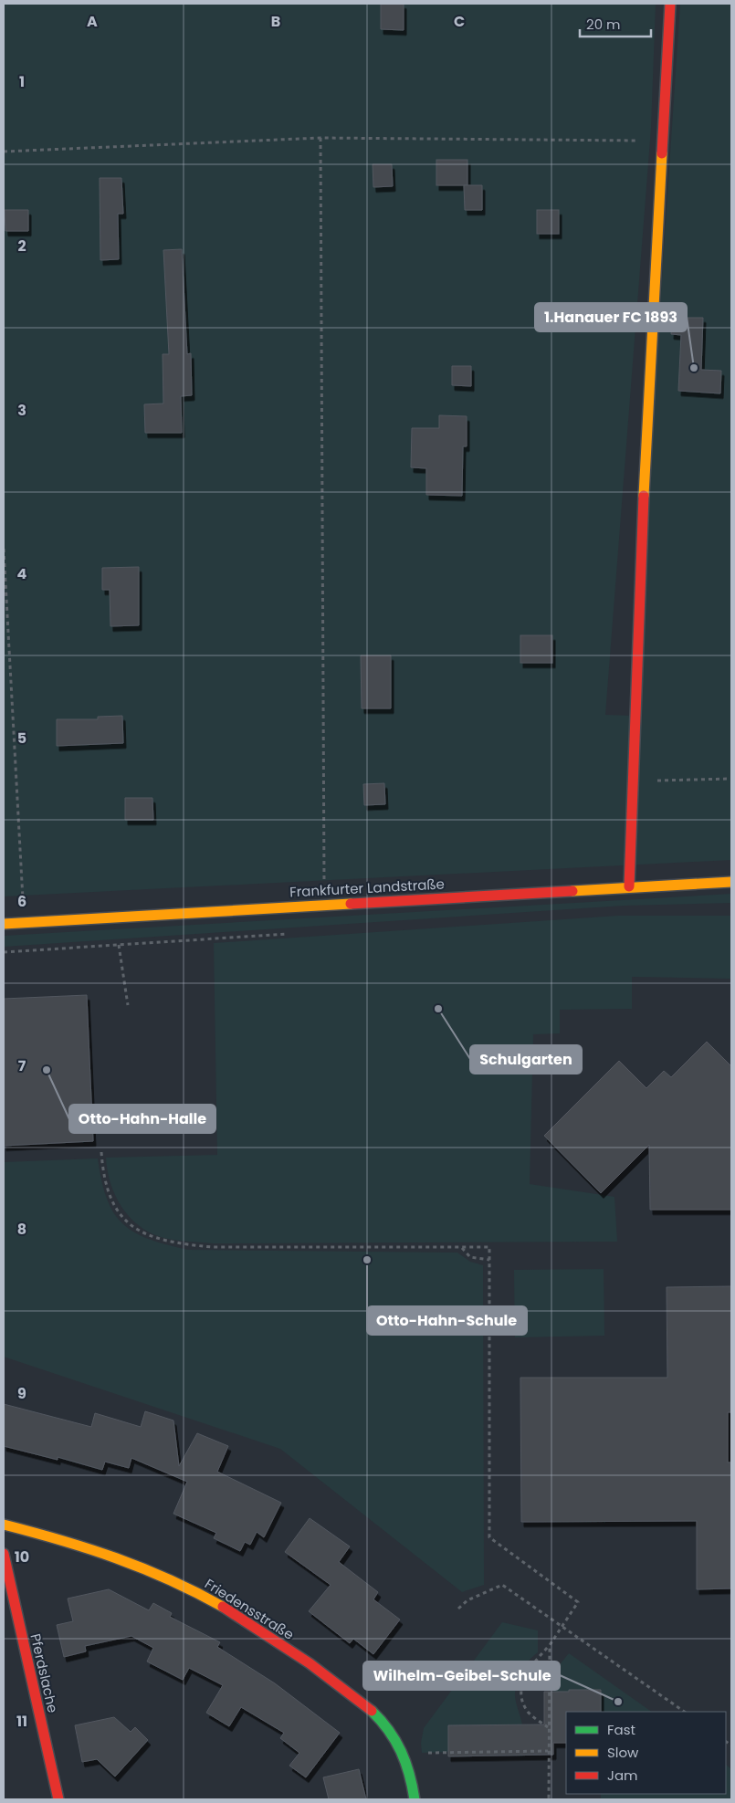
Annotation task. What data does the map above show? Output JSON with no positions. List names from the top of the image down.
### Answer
{
  "streets": {
    "street": ["Frankfurter Landstraße", "Friedensstraße", "Pferdslache"]
  },
  "places": [
    "1.Hanauer FC 1893",
    "Schulgarten",
    "Otto-Hahn-Halle",
    "Otto-Hahn-Schule",
    "Wilhelm-Geibel-Schule"
  ],
  "legend": ["Fast", "Slow", "Jam"],
  "scale_bar": "20 m",
  "grid": {
    "columns": ["A", "B", "C"],
    "rows": [
      "1",
      "2",
      "3",
      "4",
      "5",
      "6",
      "7",
      "8",
      "9",
      "10",
      "11"
    ]
  }
}
